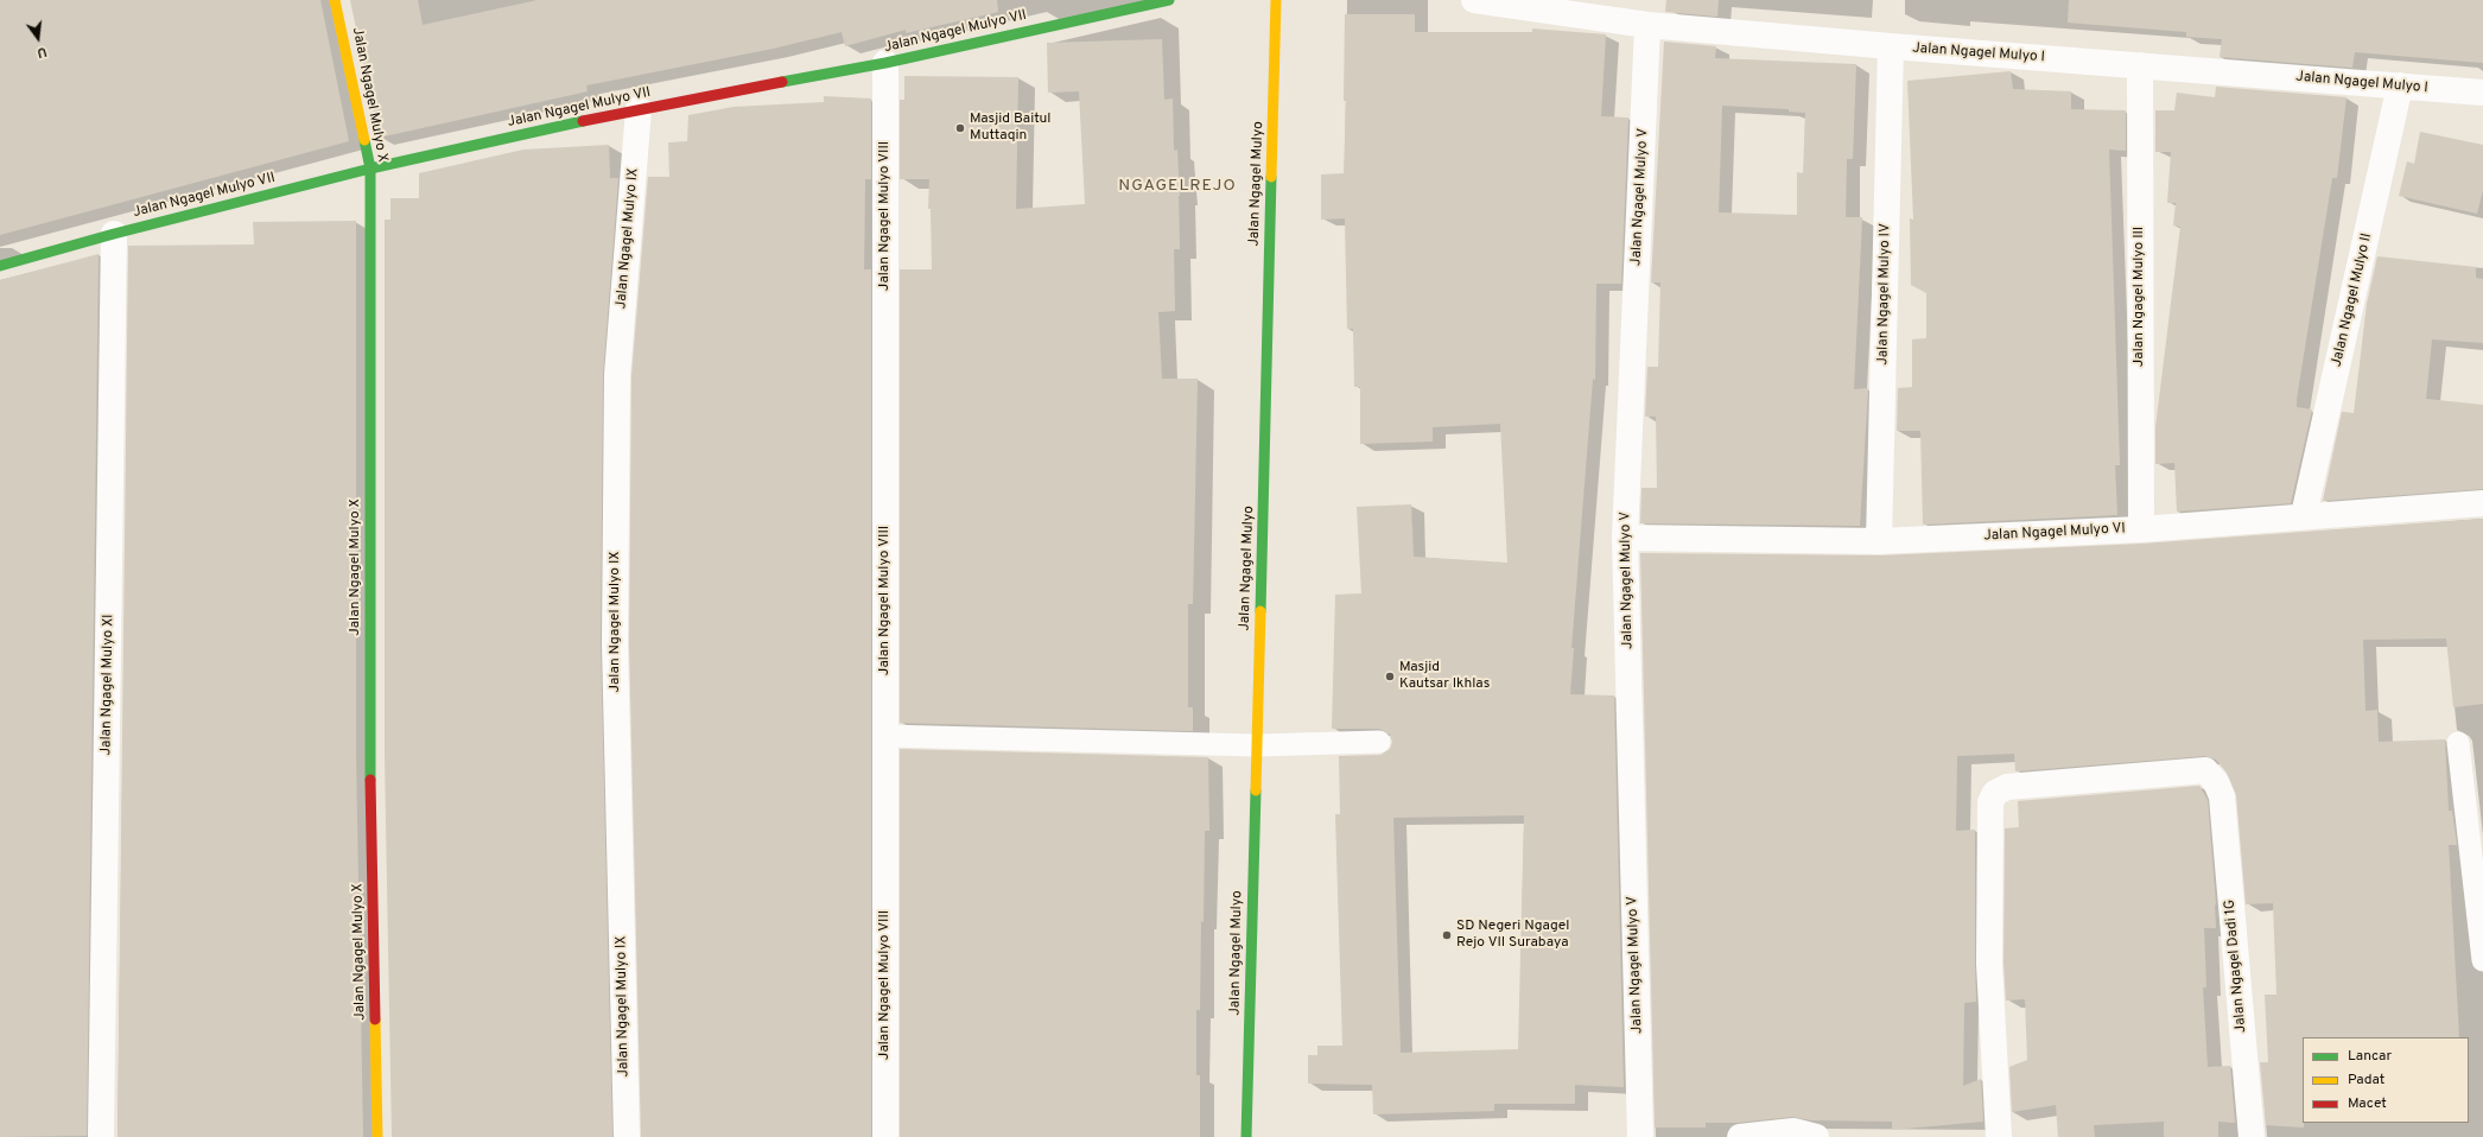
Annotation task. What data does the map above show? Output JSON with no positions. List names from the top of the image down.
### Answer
{
  "streets": {
    "street": [
      "Jalan Ngagel Mulyo VII",
      "Jalan Ngagel Mulyo I",
      "Jalan Ngagel Mulyo X",
      "Jalan Ngagel Mulyo",
      "Jalan Ngagel Mulyo V",
      "Jalan Ngagel Mulyo VIII",
      "Jalan Ngagel Mulyo IX",
      "Jalan Ngagel Mulyo IV",
      "Jalan Ngagel Mulyo III",
      "Jalan Ngagel Mulyo II",
      "Jalan Ngagel Mulyo VI",
      "Jalan Ngagel Mulyo XI",
      "Jalan Ngagel Dadi 1G"
    ]
  },
  "crossings": [
    ["Jalan Ngagel Mulyo VII", "Jalan Ngagel Mulyo X"],
    ["Jalan Ngagel Mulyo VII", "Jalan Ngagel Mulyo VIII"],
    ["Jalan Ngagel Mulyo VII", "Jalan Ngagel Mulyo IX"],
    ["Jalan Ngagel Mulyo VII", "Jalan Ngagel Mulyo XI"],
    ["Jalan Ngagel Mulyo I", "Jalan Ngagel Mulyo V"],
    ["Jalan Ngagel Mulyo I", "Jalan Ngagel Mulyo IV"],
    ["Jalan Ngagel Mulyo I", "Jalan Ngagel Mulyo III"],
    ["Jalan Ngagel Mulyo I", "Jalan Ngagel Mulyo II"],
    ["Jalan Ngagel Mulyo V", "Jalan Ngagel Mulyo VI"],
    ["Jalan Ngagel Mulyo IV", "Jalan Ngagel Mulyo VI"],
    ["Jalan Ngagel Mulyo III", "Jalan Ngagel Mulyo VI"],
    ["Jalan Ngagel Mulyo II", "Jalan Ngagel Mulyo VI"]
  ],
  "districts": ["NGAGELREJO"],
  "places": ["Masjid Baitul Muttaqin", "Masjid Kautsar Ikhlas", "SD Negeri Ngagel Rejo VII Surabaya"],
  "legend": ["Lancar", "Padat", "Macet"],
  "north": "bottom"
}
